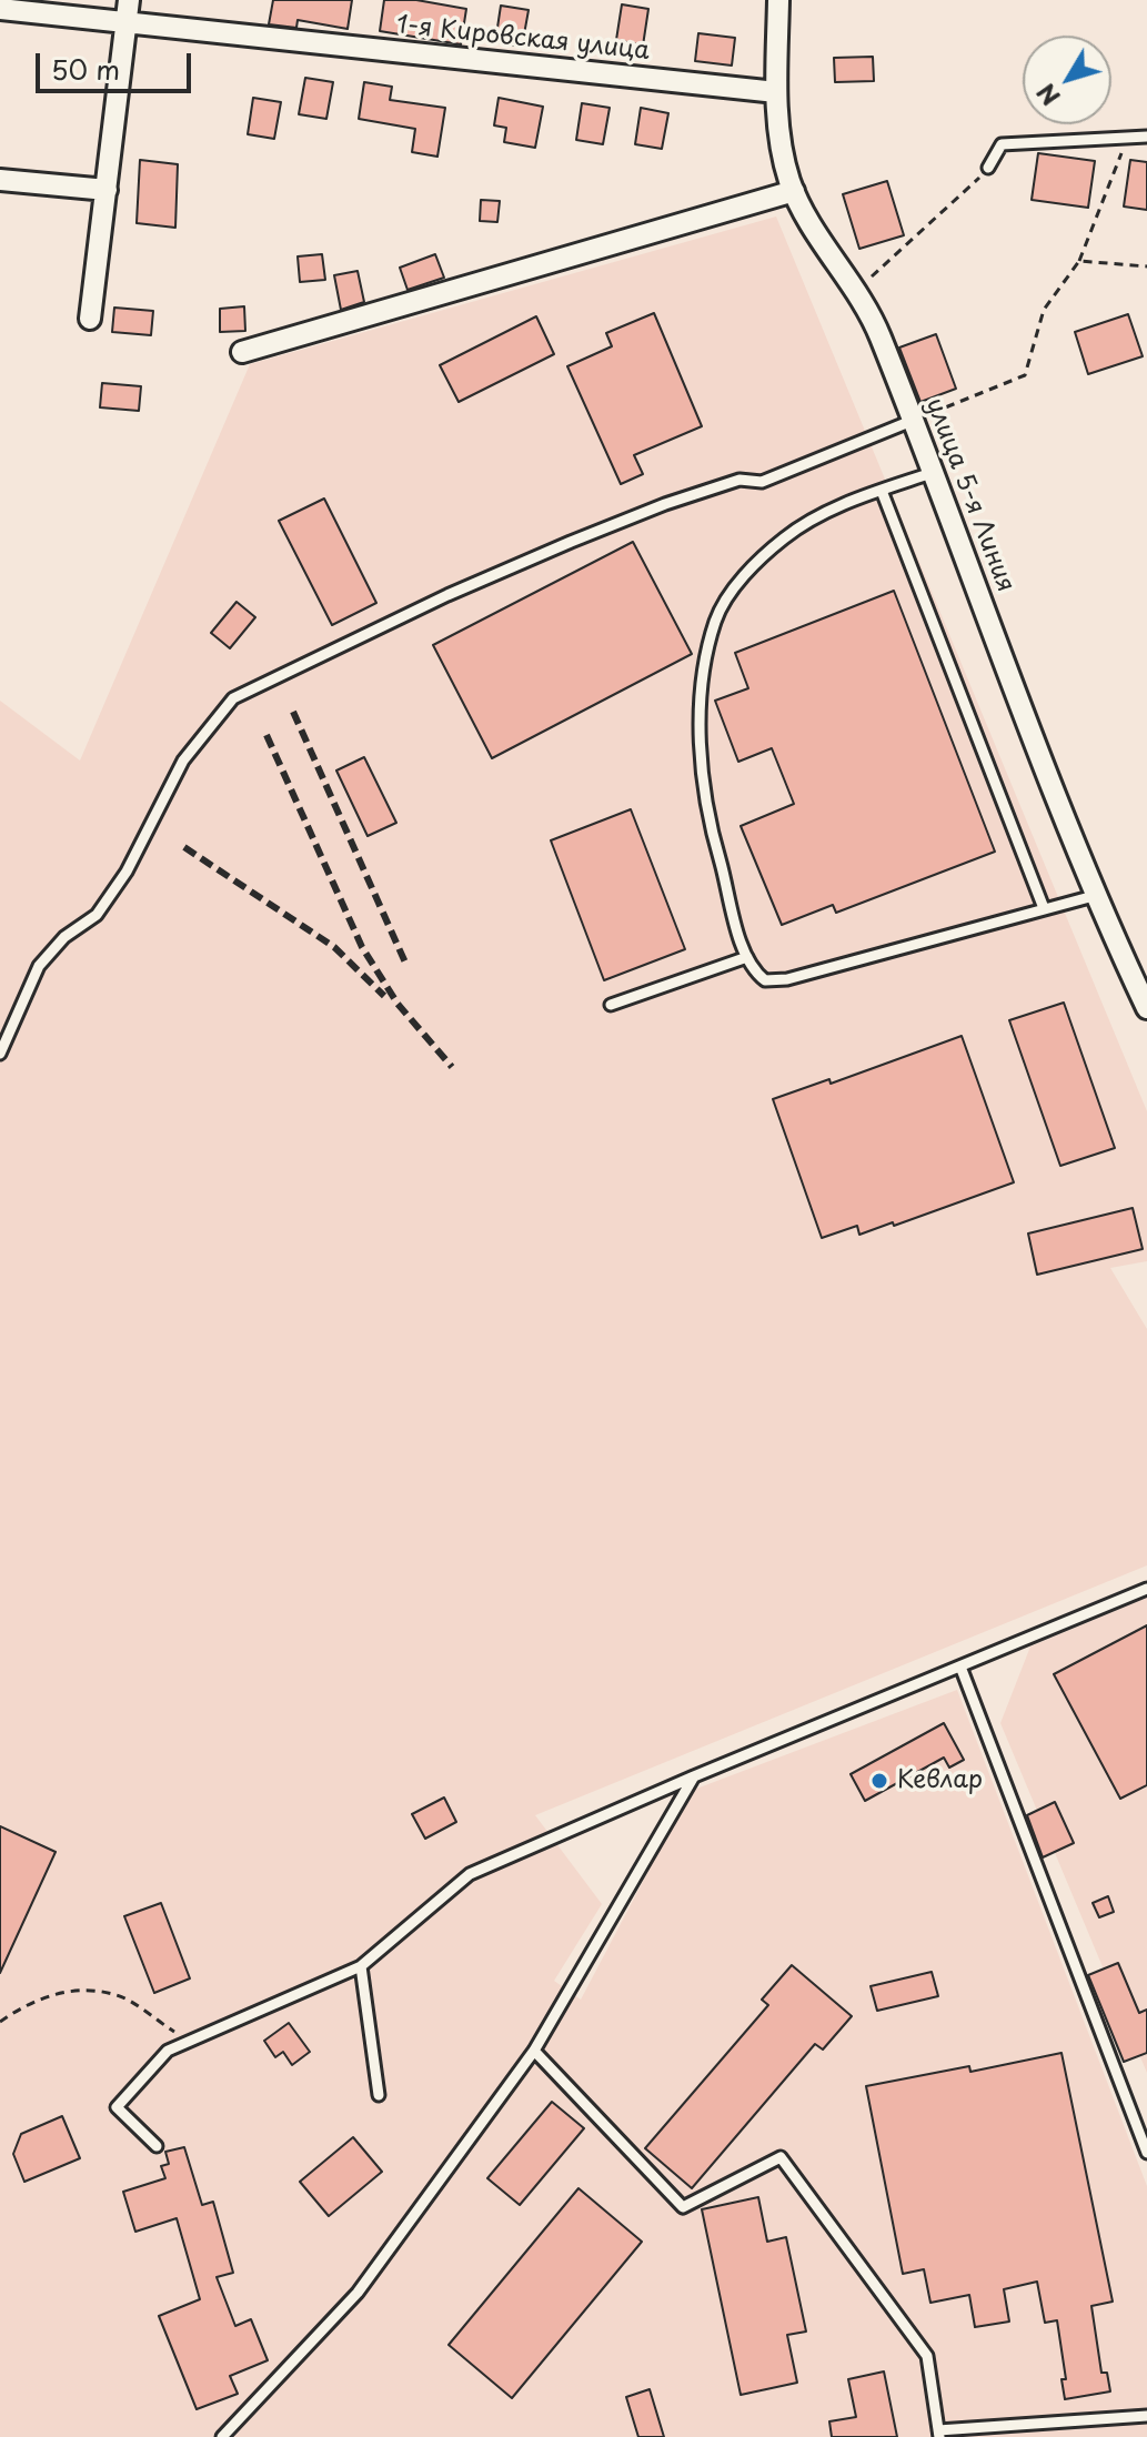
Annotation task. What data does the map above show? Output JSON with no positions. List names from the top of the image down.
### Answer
{
  "streets": {
    "street": ["1-я Кировская улица", "улица 5-я Линия"]
  },
  "crossings": [
    ["1-я Кировская улица", "улица 5-я Линия"]
  ],
  "places": ["Кевлар"],
  "scale_bar": "50 m",
  "north": "bottom left"
}
